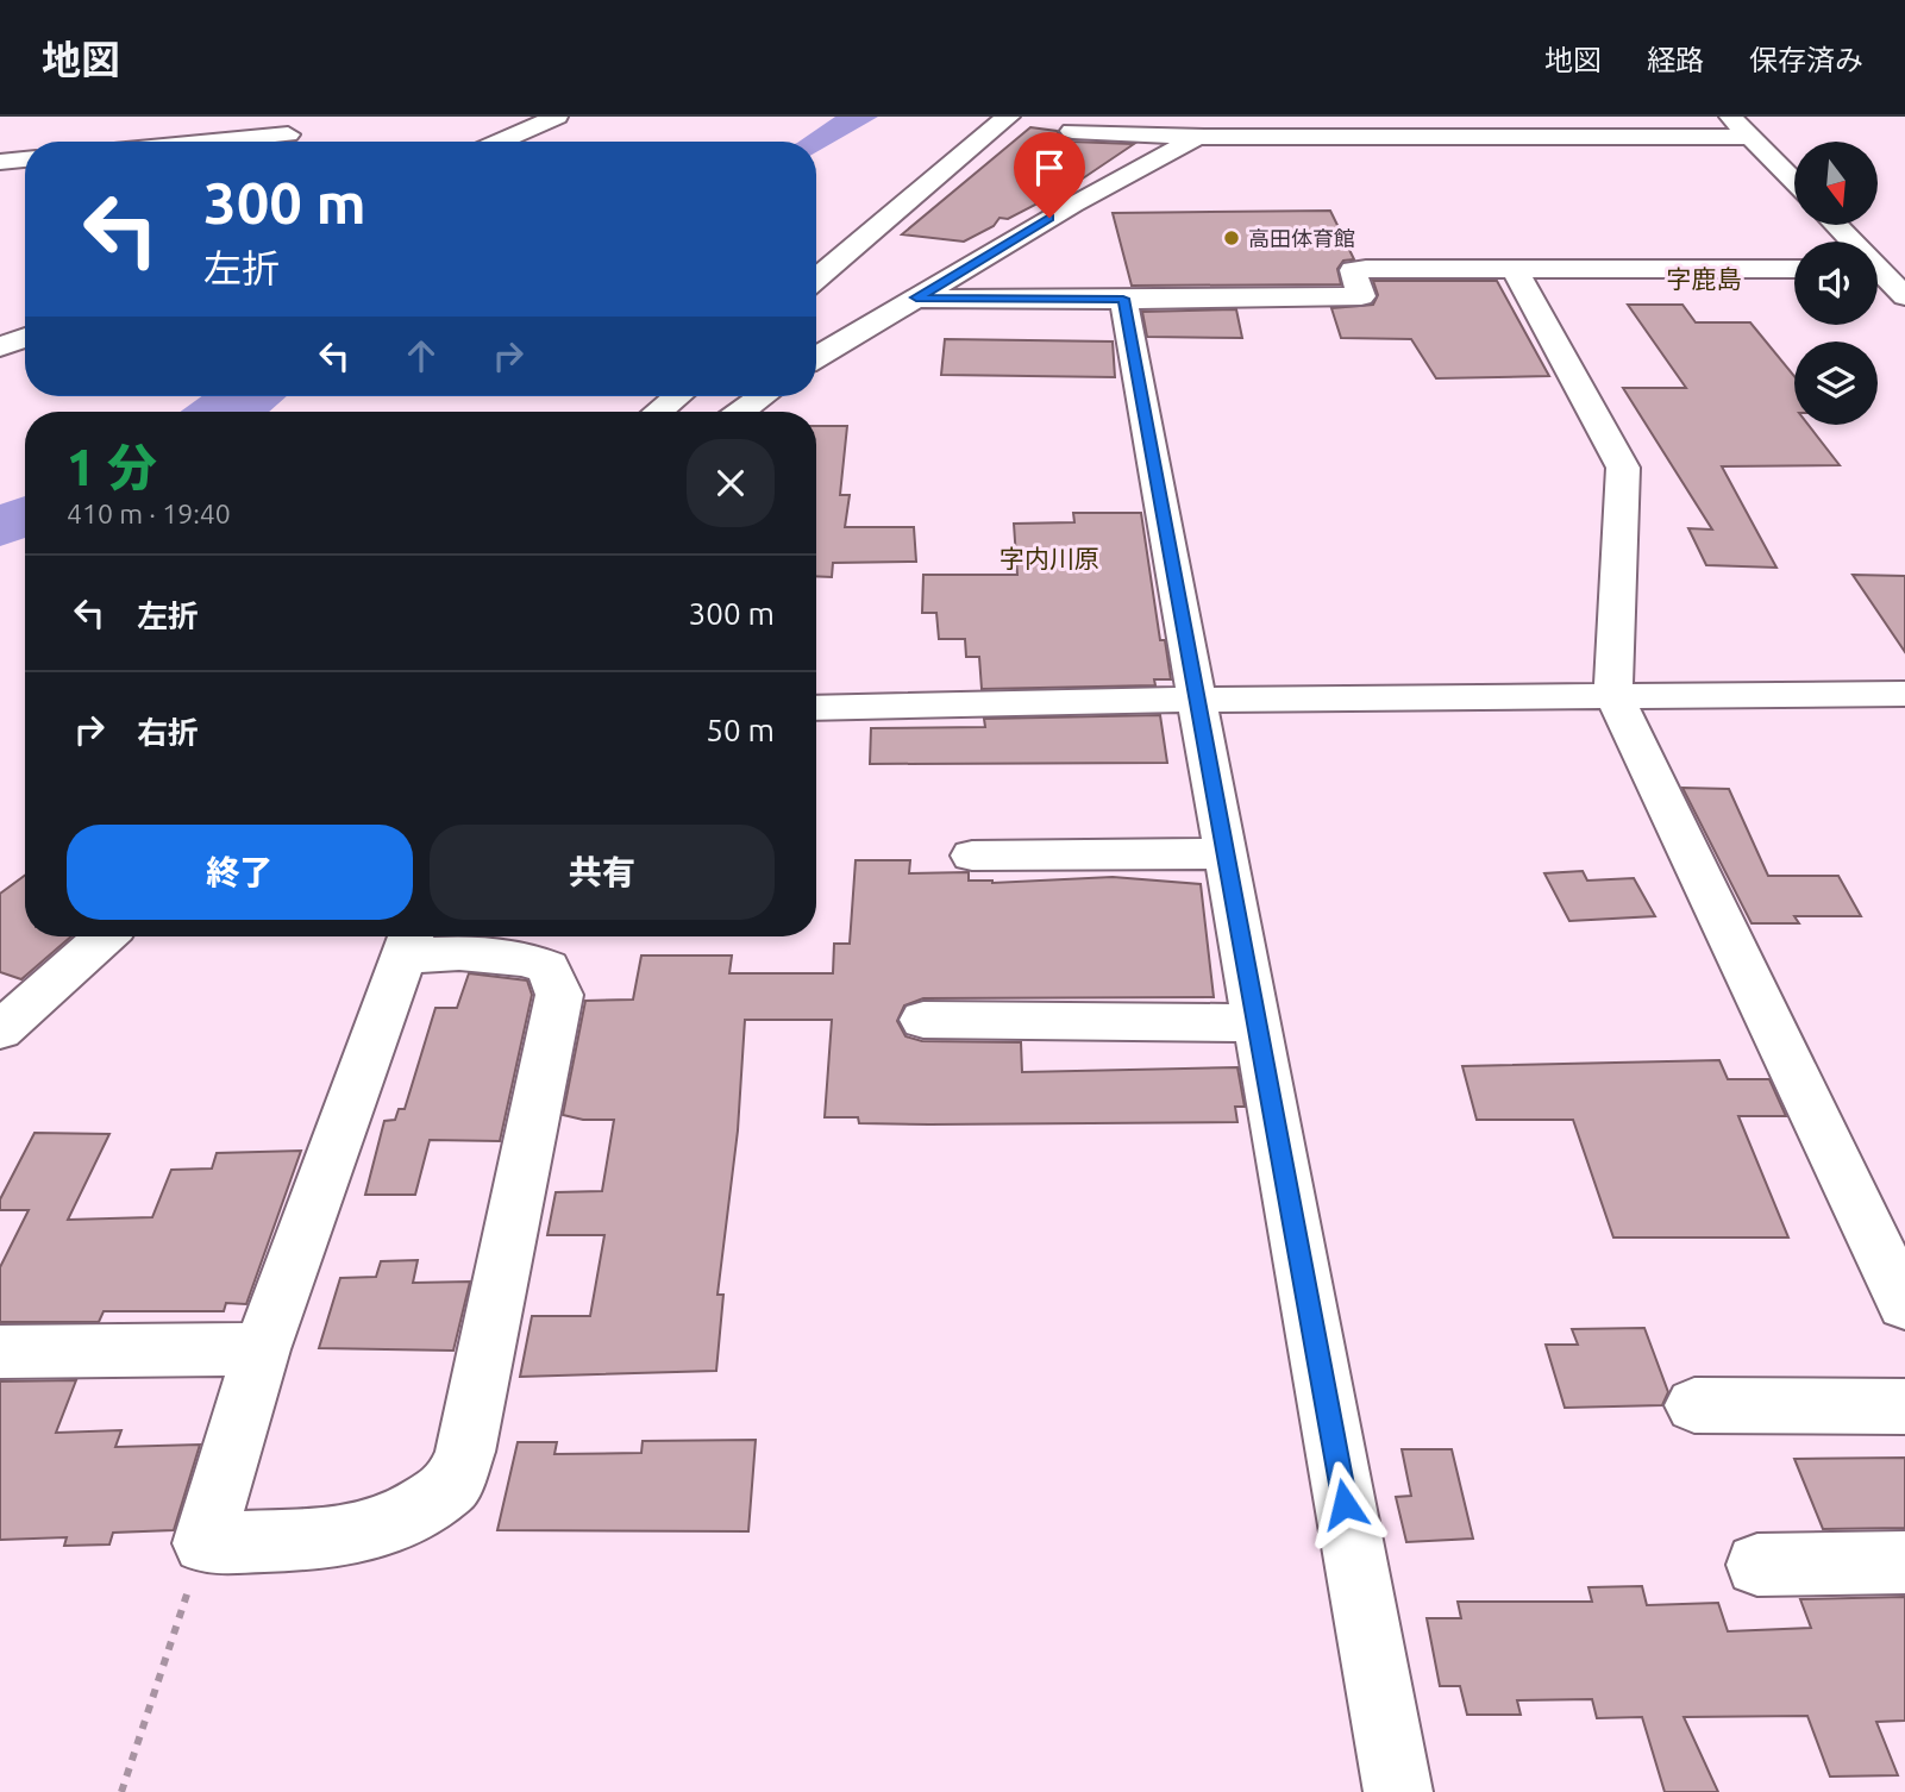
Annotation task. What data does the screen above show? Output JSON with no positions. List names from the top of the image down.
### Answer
{
  "districts": ["字鹿島", "字内川原"],
  "places": ["高田体育館"],
  "north": "bottom",
  "page": {
    "header": "地図",
    "nav": ["地図", "経路", "保存済み"],
    "turn": ["300 m", "左折"],
    "heading": ["1 分", "410 m · 19:40"],
    "list": [
      {
        "name": "左折",
        "value": "300 m"
      },
      {
        "name": "右折",
        "value": "50 m"
      }
    ],
    "buttons": ["終了", "共有"]
  }
}
